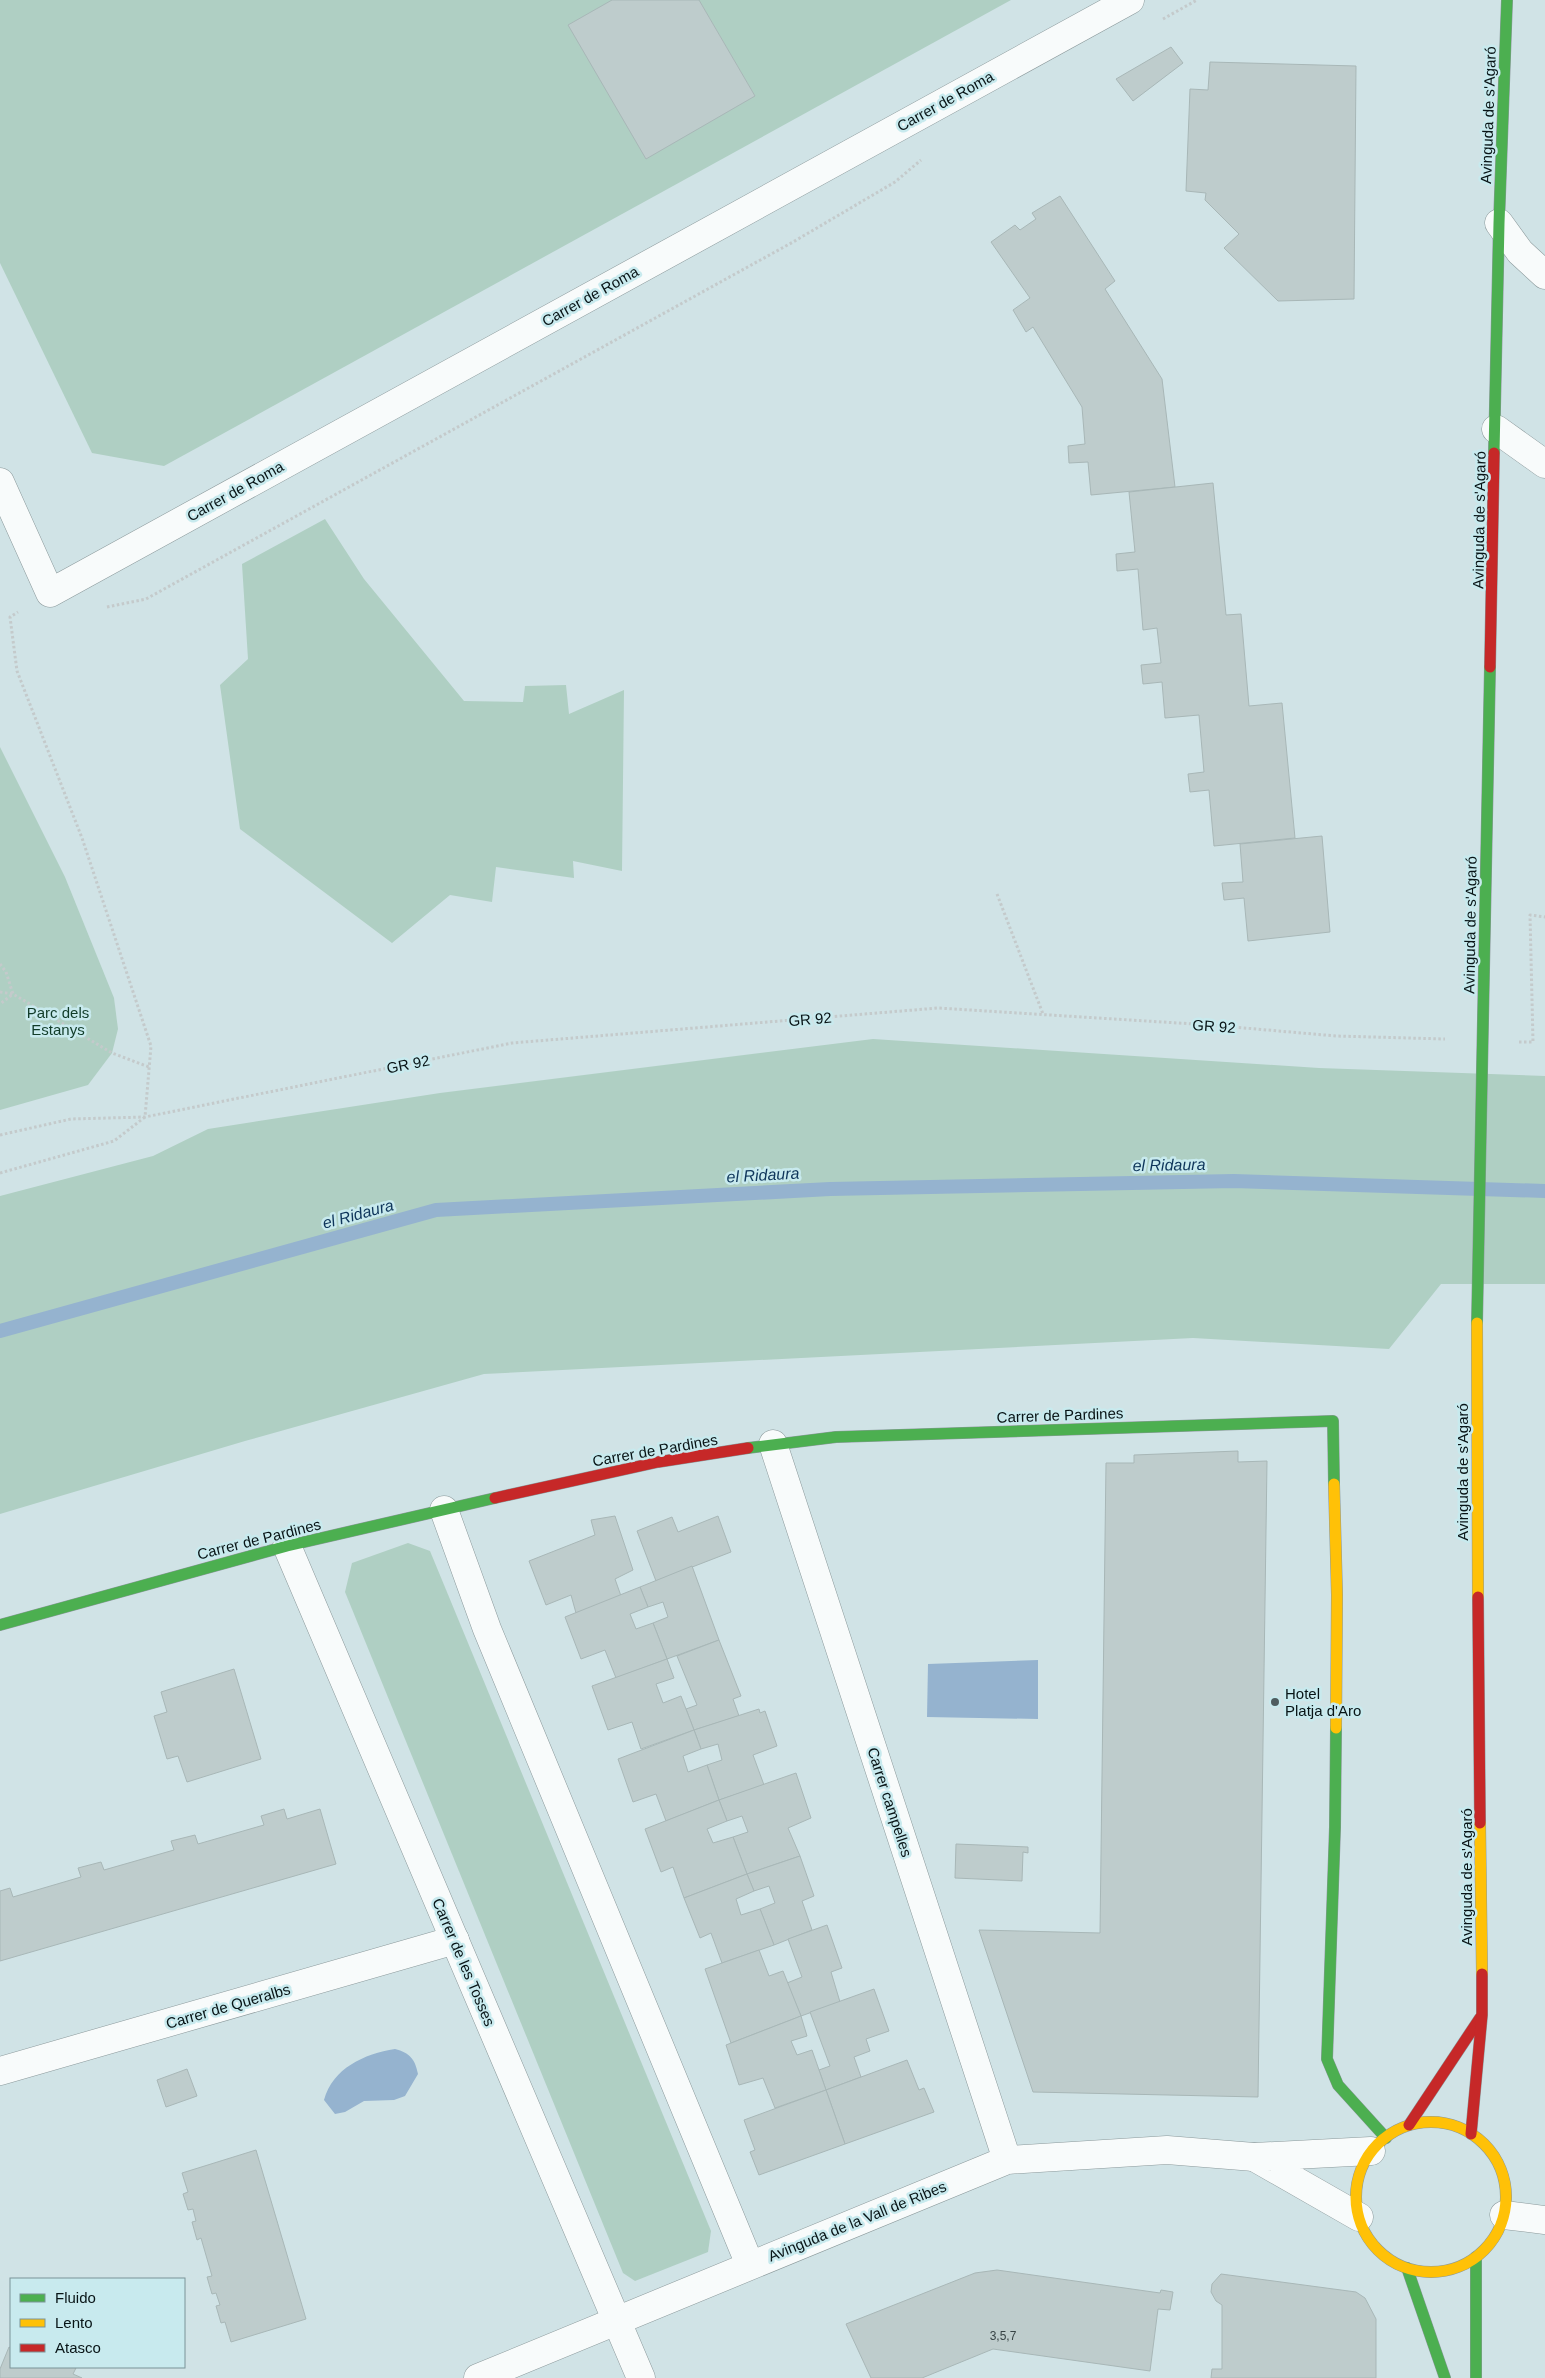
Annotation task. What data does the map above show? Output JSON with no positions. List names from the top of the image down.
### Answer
{
  "streets": {
    "main road": ["Avinguda de s'Agaró", "Carrer de Pardines"],
    "street": [
      "Carrer de Roma",
      "Carrer campelles",
      "Carrer de les Tosses",
      "Carrer de Queralbs",
      "Avinguda de la Vall de Ribes"
    ],
    "path": ["GR 92"]
  },
  "crossings": [
    ["Avinguda de s'Agaró", "GR 92"],
    ["Avinguda de s'Agaró", "Carrer de Pardines"],
    ["Avinguda de s'Agaró", "Avinguda de la Vall de Ribes"],
    ["Carrer de Pardines", "Carrer campelles"],
    ["Carrer de Pardines", "Carrer de les Tosses"],
    ["Carrer de Pardines", "Avinguda de la Vall de Ribes"],
    ["Carrer campelles", "Avinguda de la Vall de Ribes"],
    ["Carrer de les Tosses", "Carrer de Queralbs"],
    ["Carrer de les Tosses", "Avinguda de la Vall de Ribes"]
  ],
  "water": ["el Ridaura"],
  "parks": ["Parc dels Estanys"],
  "places": ["Hotel Platja d'Aro"],
  "house_numbers": ["3,5,7"],
  "legend": ["Fluido", "Lento", "Atasco"]
}
